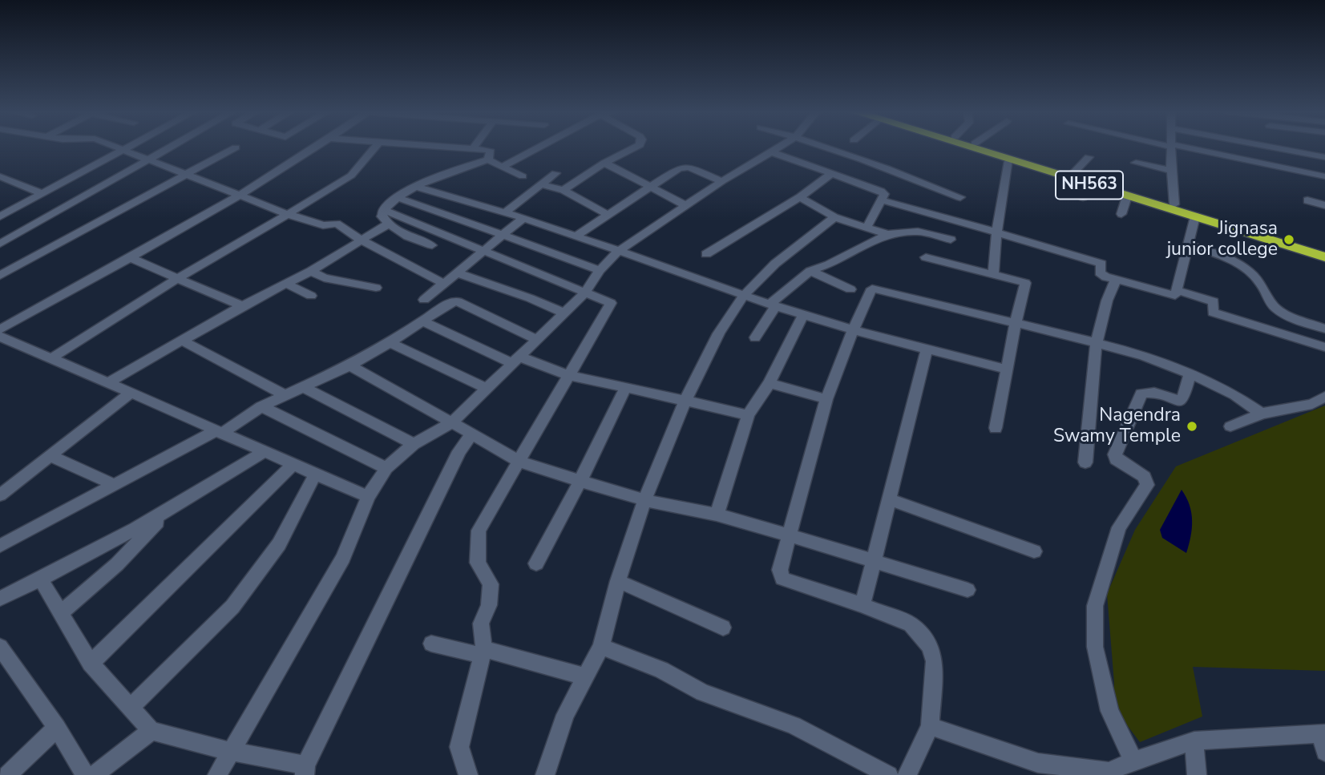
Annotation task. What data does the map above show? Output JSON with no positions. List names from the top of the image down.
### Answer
{
  "streets": {
    "highway": ["NH563"]
  },
  "places": ["Jignasa junior college", "Nagendra Swamy Temple"]
}
